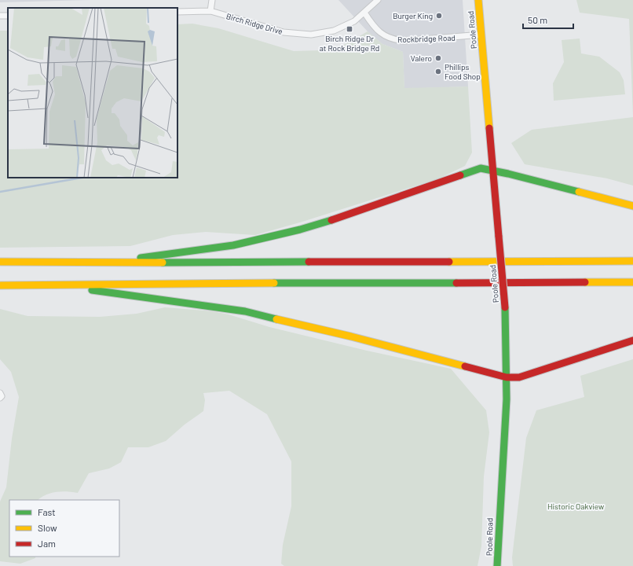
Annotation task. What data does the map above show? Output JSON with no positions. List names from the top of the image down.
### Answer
{
  "streets": {
    "main road": ["Poole Road"],
    "street": ["Birch Ridge Drive", "Rockbridge Road"]
  },
  "crossings": [
    ["Birch Ridge Drive", "Rockbridge Road"],
    ["Poole Road", "Rockbridge Road"]
  ],
  "parks": ["Historic Oakview"],
  "places": {
    "other": ["Burger King", "Valero", "Phillips Food Shop"],
    "transit": ["Birch Ridge Dr at Rock Bridge Rd"]
  },
  "legend": ["Fast", "Slow", "Jam"],
  "scale_bar": "50 m"
}
